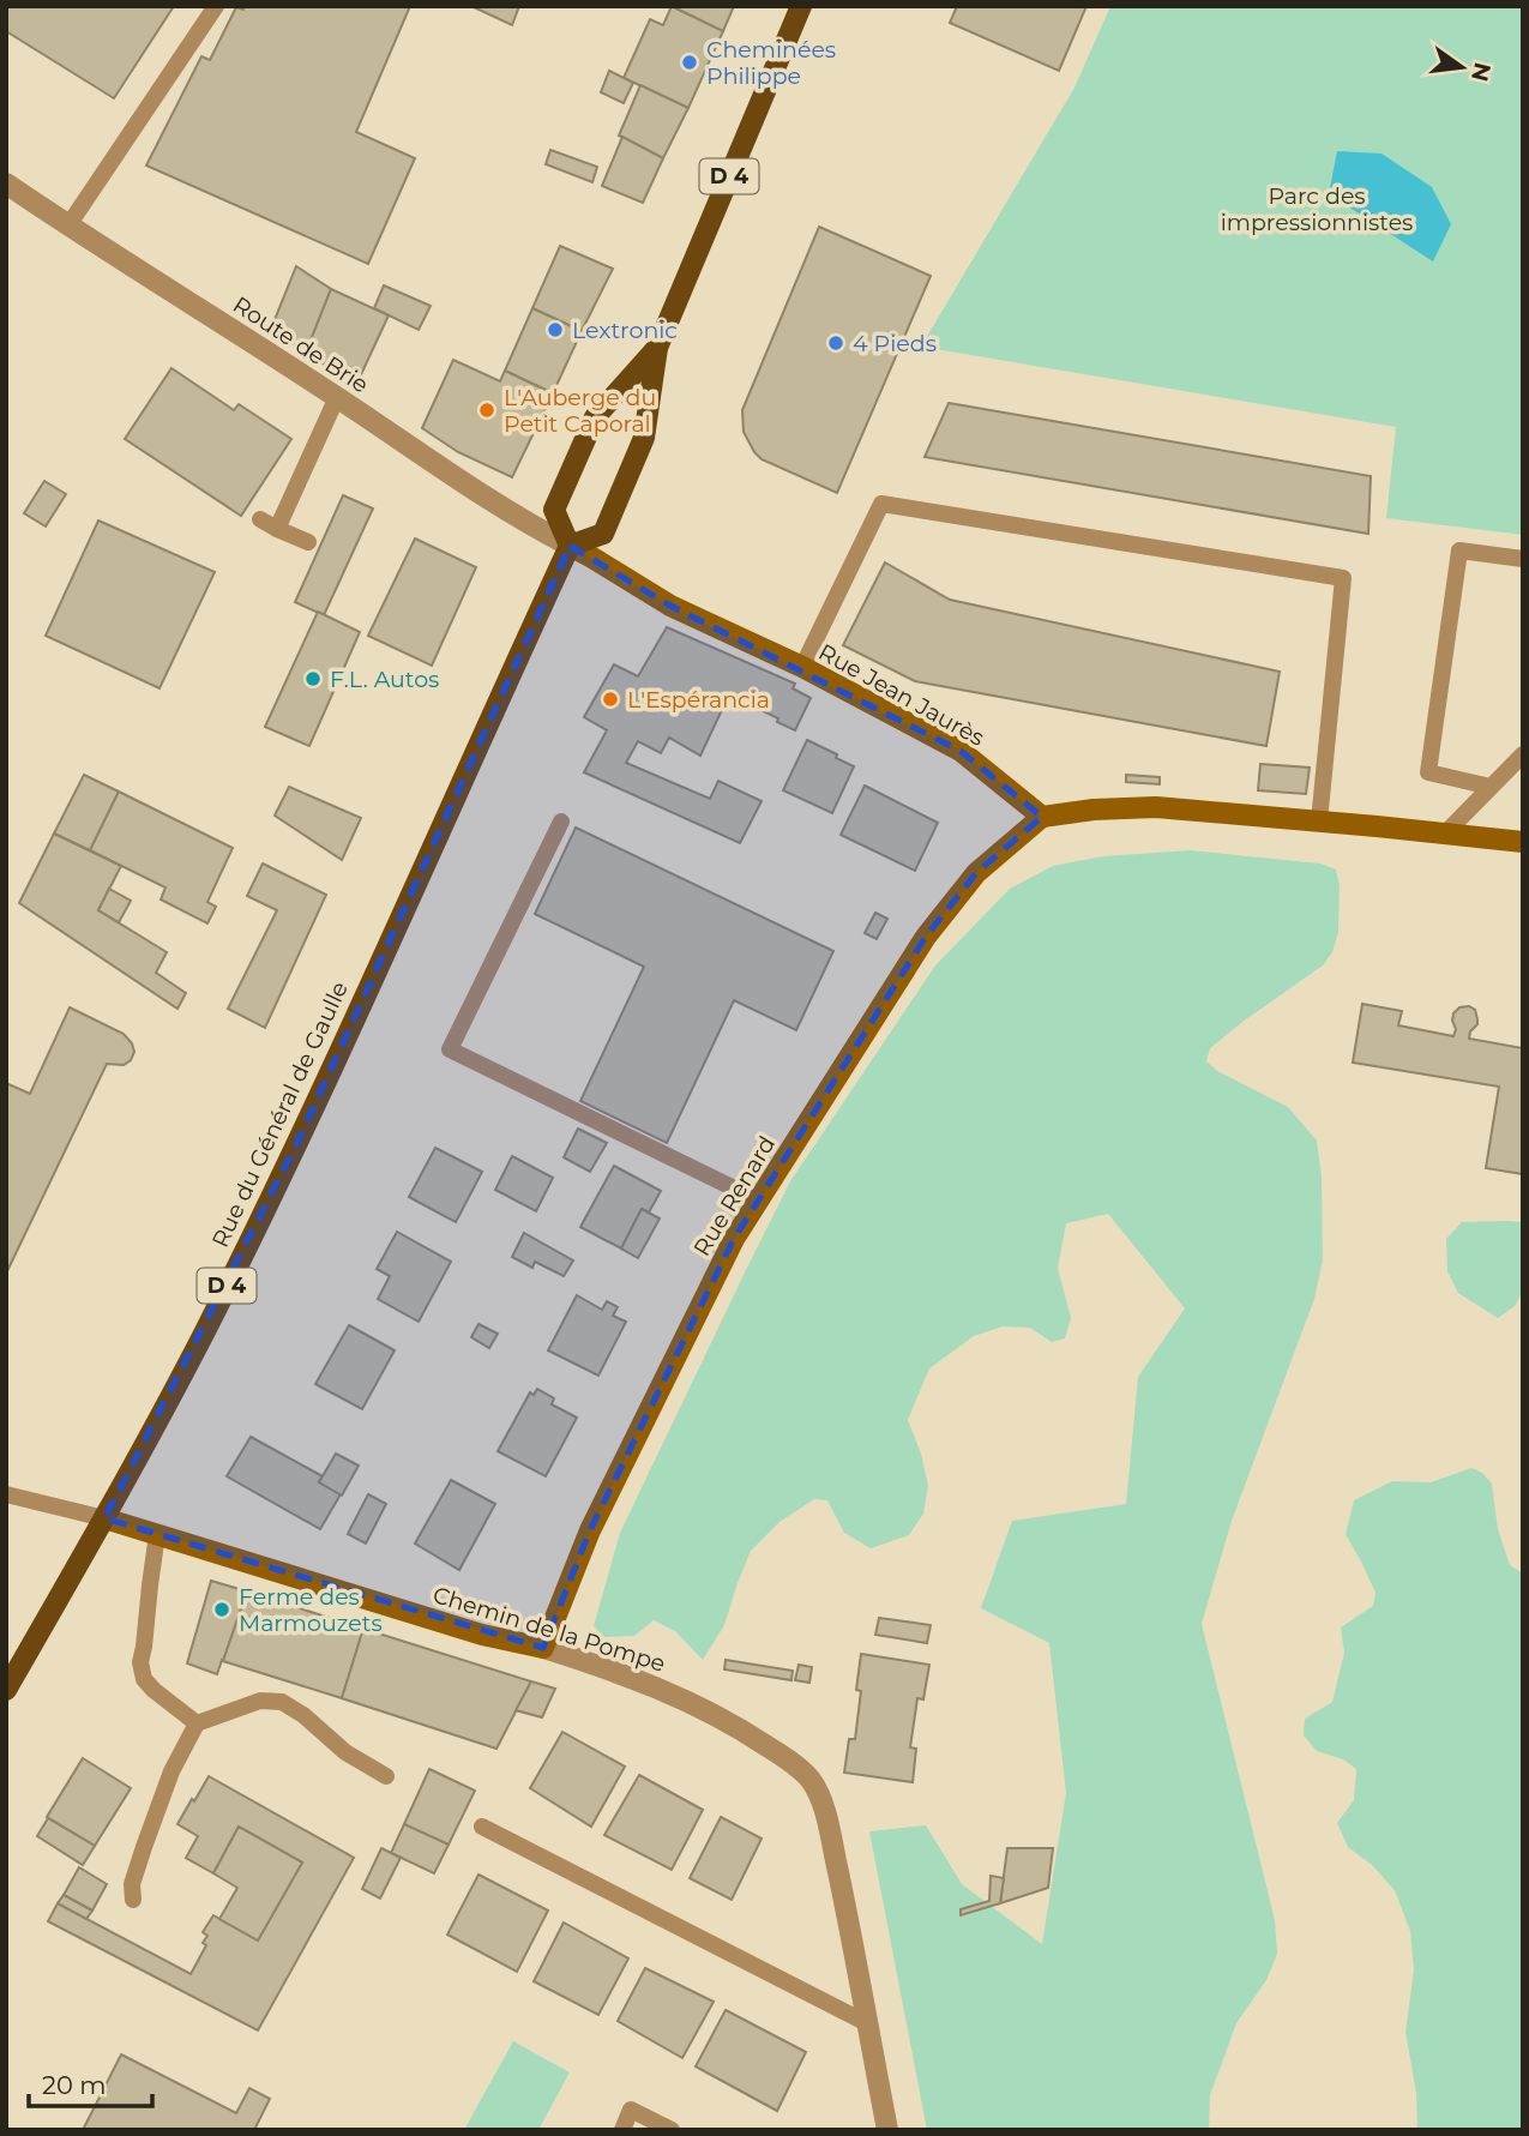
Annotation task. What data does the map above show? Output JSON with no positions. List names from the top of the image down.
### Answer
{
  "streets": {
    "main road": ["D 4", "Rue du Général de Gaulle"],
    "street": [
      "Route de Brie",
      "Rue Jean Jaurès",
      "Rue Renard",
      "Chemin de la Pompe"
    ]
  },
  "crossings": [
    ["D 4", "Route de Brie"],
    ["D 4", "Rue Jean Jaurès"],
    ["D 4", "Rue du Général de Gaulle"],
    ["Route de Brie", "Rue Jean Jaurès"],
    ["Route de Brie", "Rue du Général de Gaulle"],
    ["Rue Jean Jaurès", "Rue du Général de Gaulle"],
    ["Rue Jean Jaurès", "Rue Renard"],
    ["Rue du Général de Gaulle", "Chemin de la Pompe"],
    ["Rue Renard", "Chemin de la Pompe"]
  ],
  "parks": ["Parc des impressionnistes"],
  "places": [
    "Cheminées Philippe",
    "Lextronic",
    "4 Pieds",
    "L'Auberge du Petit Caporal",
    "F.L. Autos",
    "L'Espérancia",
    "Ferme des Marmouzets"
  ],
  "scale_bar": "20 m",
  "north": "right"
}
